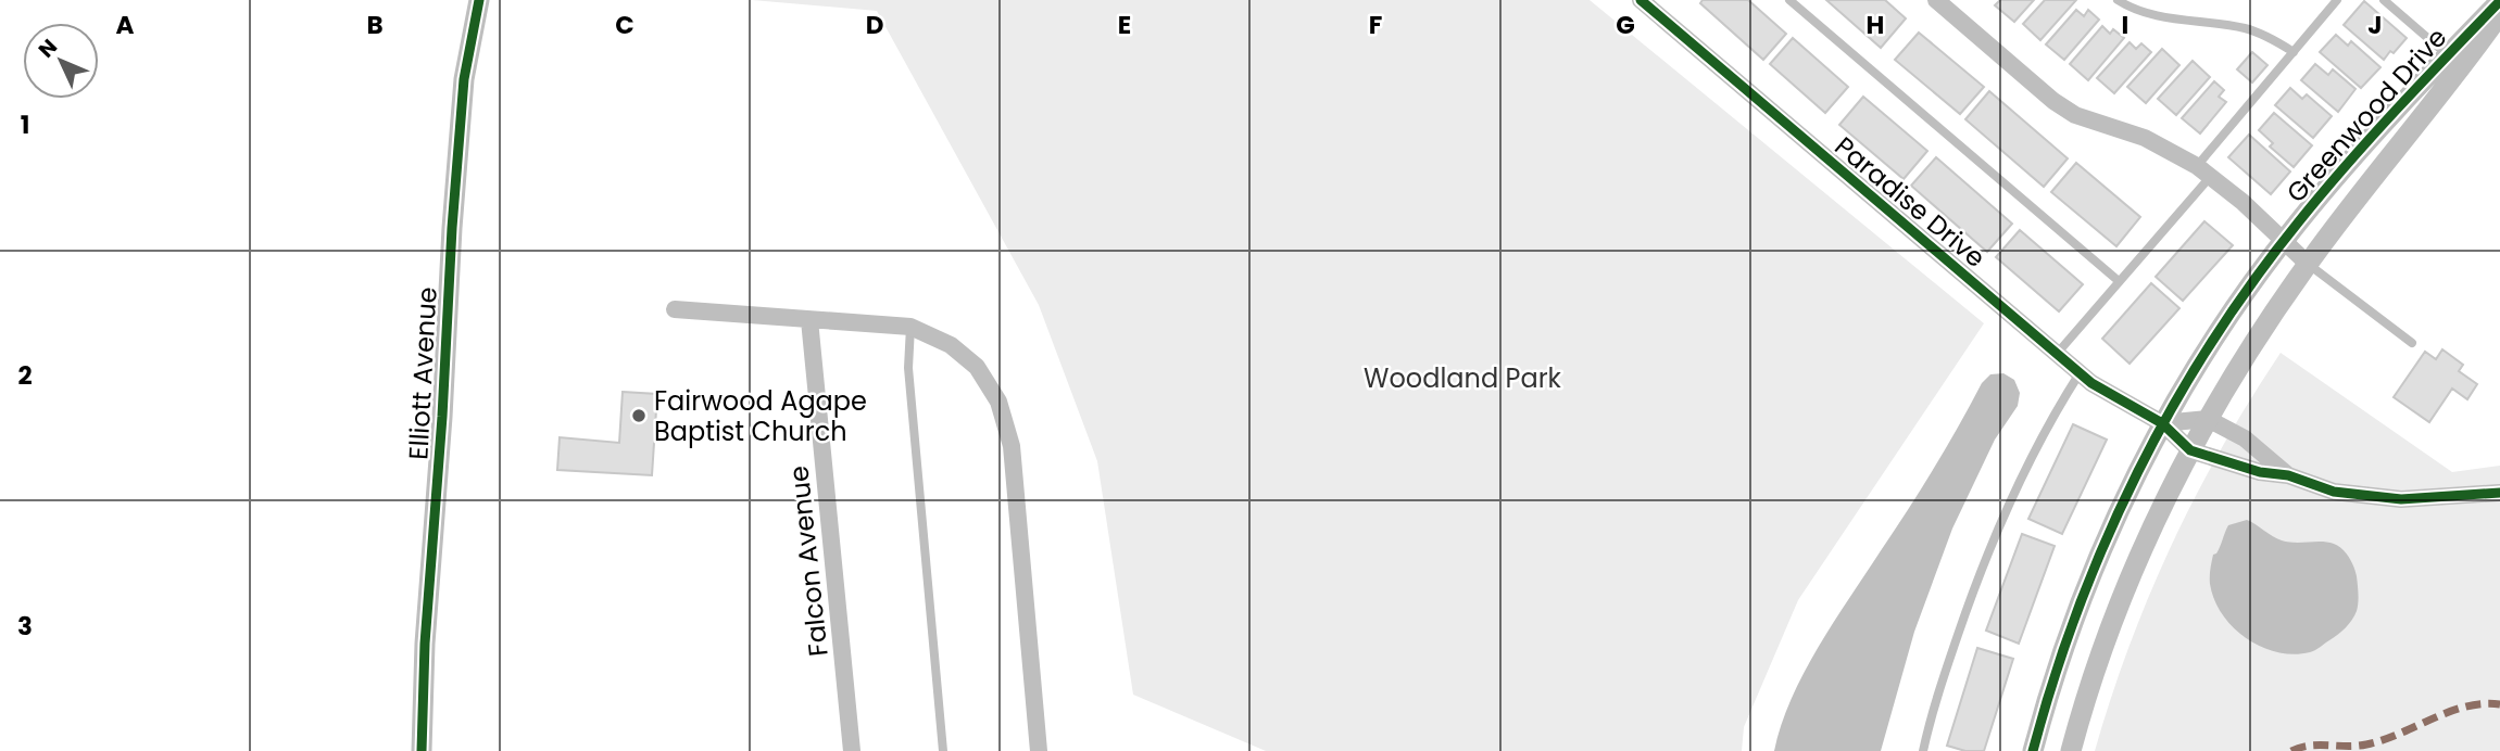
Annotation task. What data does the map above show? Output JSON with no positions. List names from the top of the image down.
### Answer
{
  "streets": {
    "street": [
      "Greenwood Drive",
      "Paradise Drive",
      "Elliott Avenue",
      "Falcon Avenue"
    ]
  },
  "crossings": [
    ["Greenwood Drive", "Paradise Drive"]
  ],
  "parks": ["Woodland Park"],
  "places": ["Fairwood Agape Baptist Church"],
  "north": "top left",
  "grid": {
    "columns": [
      "A",
      "B",
      "C",
      "D",
      "E",
      "F",
      "G",
      "H",
      "I",
      "J"
    ],
    "rows": ["1", "2", "3"]
  }
}
